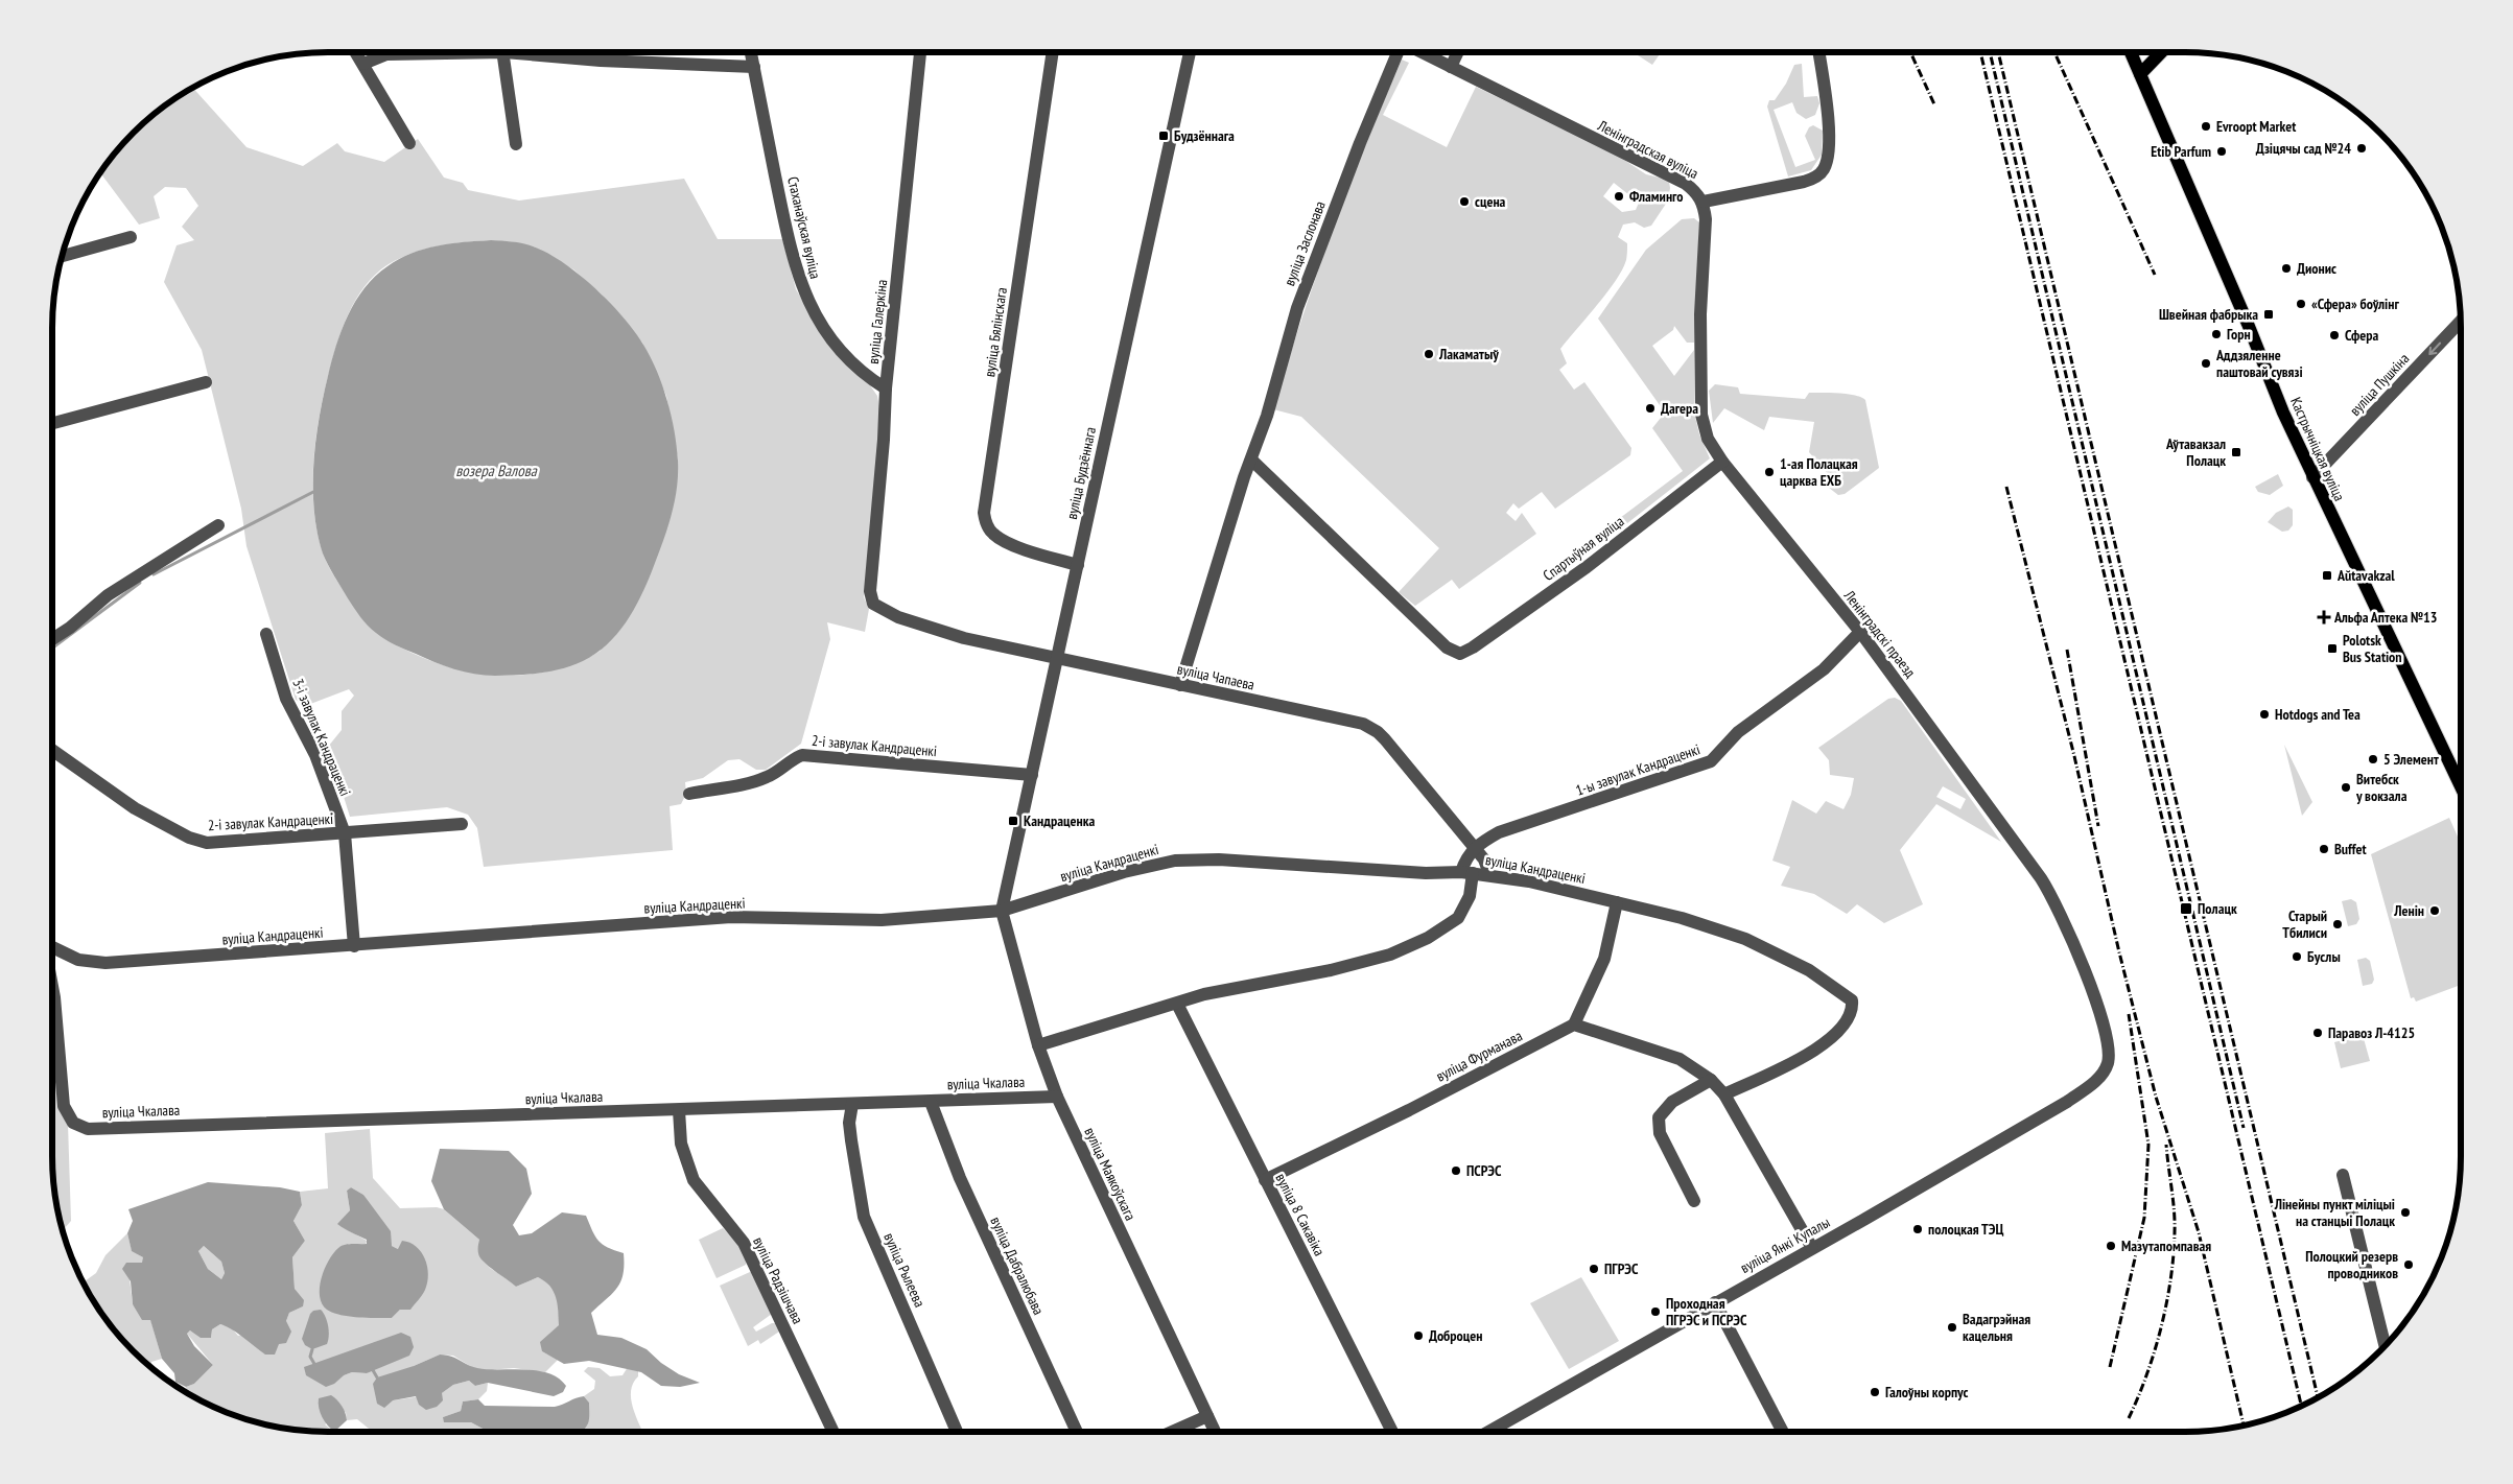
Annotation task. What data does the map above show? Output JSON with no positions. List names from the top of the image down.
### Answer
{
  "streets": {
    "main road": ["Кастрычніцкая вуліца"],
    "street": [
      "Ленінградская вуліца",
      "Стаханаўская вуліца",
      "вуліца Заслонава",
      "вуліца Галеркіна",
      "вуліца Бялінскага",
      "вуліца Пушкіна",
      "вуліца Будзённага",
      "Спартыўная вуліца",
      "Ленінградскі праезд",
      "вуліца Чапаева",
      "3-і завулак Кандраценкі",
      "2-і завулак Кандраценкі",
      "1-ы завулак Кандраценкі",
      "вуліца Кандраценкі",
      "вуліца Фурманава",
      "вуліца Чкалава",
      "вуліца Маякоўскага",
      "вуліца 8 Сакавіка",
      "вуліца Янкі Купалы",
      "вуліца Дабралюбава",
      "вуліца Рылеева",
      "вуліца Радзішчава"
    ]
  },
  "crossings": [
    ["Ленінградская вуліца", "Ленінградскі праезд"],
    ["Стаханаўская вуліца", "вуліца Галеркіна"],
    ["вуліца Заслонава", "Спартыўная вуліца"],
    ["вуліца Заслонава", "вуліца Чапаева"],
    ["вуліца Галеркіна", "вуліца Чапаева"],
    ["вуліца Бялінскага", "вуліца Будзённага"],
    ["вуліца Пушкіна", "Кастрычніцкая вуліца"],
    ["вуліца Будзённага", "вуліца Чапаева"],
    ["вуліца Будзённага", "2-і завулак Кандраценкі"],
    ["вуліца Будзённага", "вуліца Кандраценкі"],
    ["вуліца Будзённага", "вуліца Маякоўскага"],
    ["Спартыўная вуліца", "Ленінградскі праезд"],
    ["Ленінградскі праезд", "1-ы завулак Кандраценкі"],
    ["Ленінградскі праезд", "вуліца Янкі Купалы"],
    ["вуліца Чапаева", "1-ы завулак Кандраценкі"],
    ["вуліца Чапаева", "вуліца Кандраценкі"],
    ["3-і завулак Кандраценкі", "2-і завулак Кандраценкі"],
    ["3-і завулак Кандраценкі", "вуліца Кандраценкі"],
    ["1-ы завулак Кандраценкі", "вуліца Кандраценкі"],
    ["вуліца Кандраценкі", "вуліца Маякоўскага"],
    ["вуліца Фурманава", "вуліца 8 Сакавіка"],
    ["вуліца Чкалава", "вуліца Маякоўскага"],
    ["вуліца Чкалава", "вуліца Дабралюбава"],
    ["вуліца Чкалава", "вуліца Рылеева"],
    ["вуліца Чкалава", "вуліца Радзішчава"]
  ],
  "one_way": ["вуліца Пушкіна"],
  "water": ["возера Валова"],
  "places": {
    "other": [
      "Evroopt Market",
      "Дзіцячы сад №24",
      "Etib Parfum",
      "Фламинго",
      "сцена",
      "Дионис",
      "«Сфера» боўлінг",
      "Горн",
      "Сфера",
      "Лакаматыў",
      "Аддзяленне паштовай сувязі",
      "Дагера",
      "1-ая Полацкая царква ЕХБ",
      "Hotdogs and Tea",
      "5 Элемент",
      "Витебск у вокзала",
      "Buffet",
      "Ленін",
      "Старый Тбилиси",
      "Буслы",
      "Паравоз Л-4125",
      "ПСРЭС",
      "Лінейны пункт міліцыі на станцыі Полацк",
      "полоцкая ТЭЦ",
      "Мазутапомпавая",
      "Полоцкий резерв проводников",
      "ПГРЭС",
      "Проходная ПГРЭС и ПСРЭС",
      "Вадагрэйная кацельня",
      "Доброцен",
      "Галоўны корпус"
    ],
    "transit": [
      "Будзённага",
      "Швейная фабрыка",
      "Аўтавакзал Полацк",
      "Aŭtavakzal",
      "Polotsk Bus Station",
      "Кандраценка",
      "Полацк"
    ],
    "health": ["Альфа Аптека №13"]
  }
}
